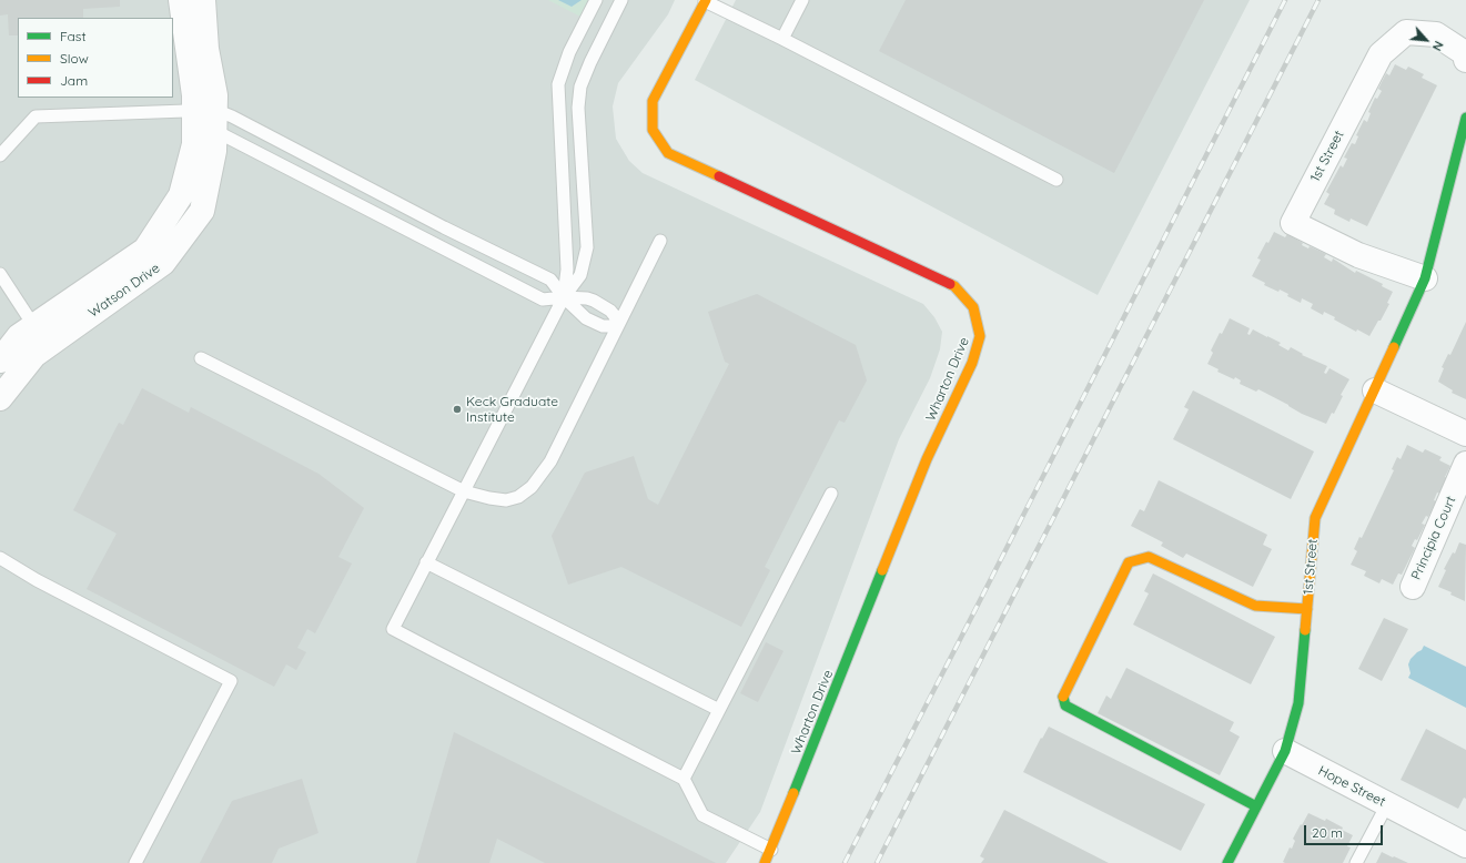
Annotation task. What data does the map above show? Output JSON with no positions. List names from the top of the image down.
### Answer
{
  "streets": {
    "street": [
      "1st Street",
      "Watson Drive",
      "Wharton Drive",
      "Principia Court",
      "Hope Street"
    ]
  },
  "crossings": [
    ["1st Street", "Hope Street"]
  ],
  "places": ["Keck Graduate Institute"],
  "legend": ["Fast", "Slow", "Jam"],
  "scale_bar": "20 m",
  "north": "bottom right"
}
